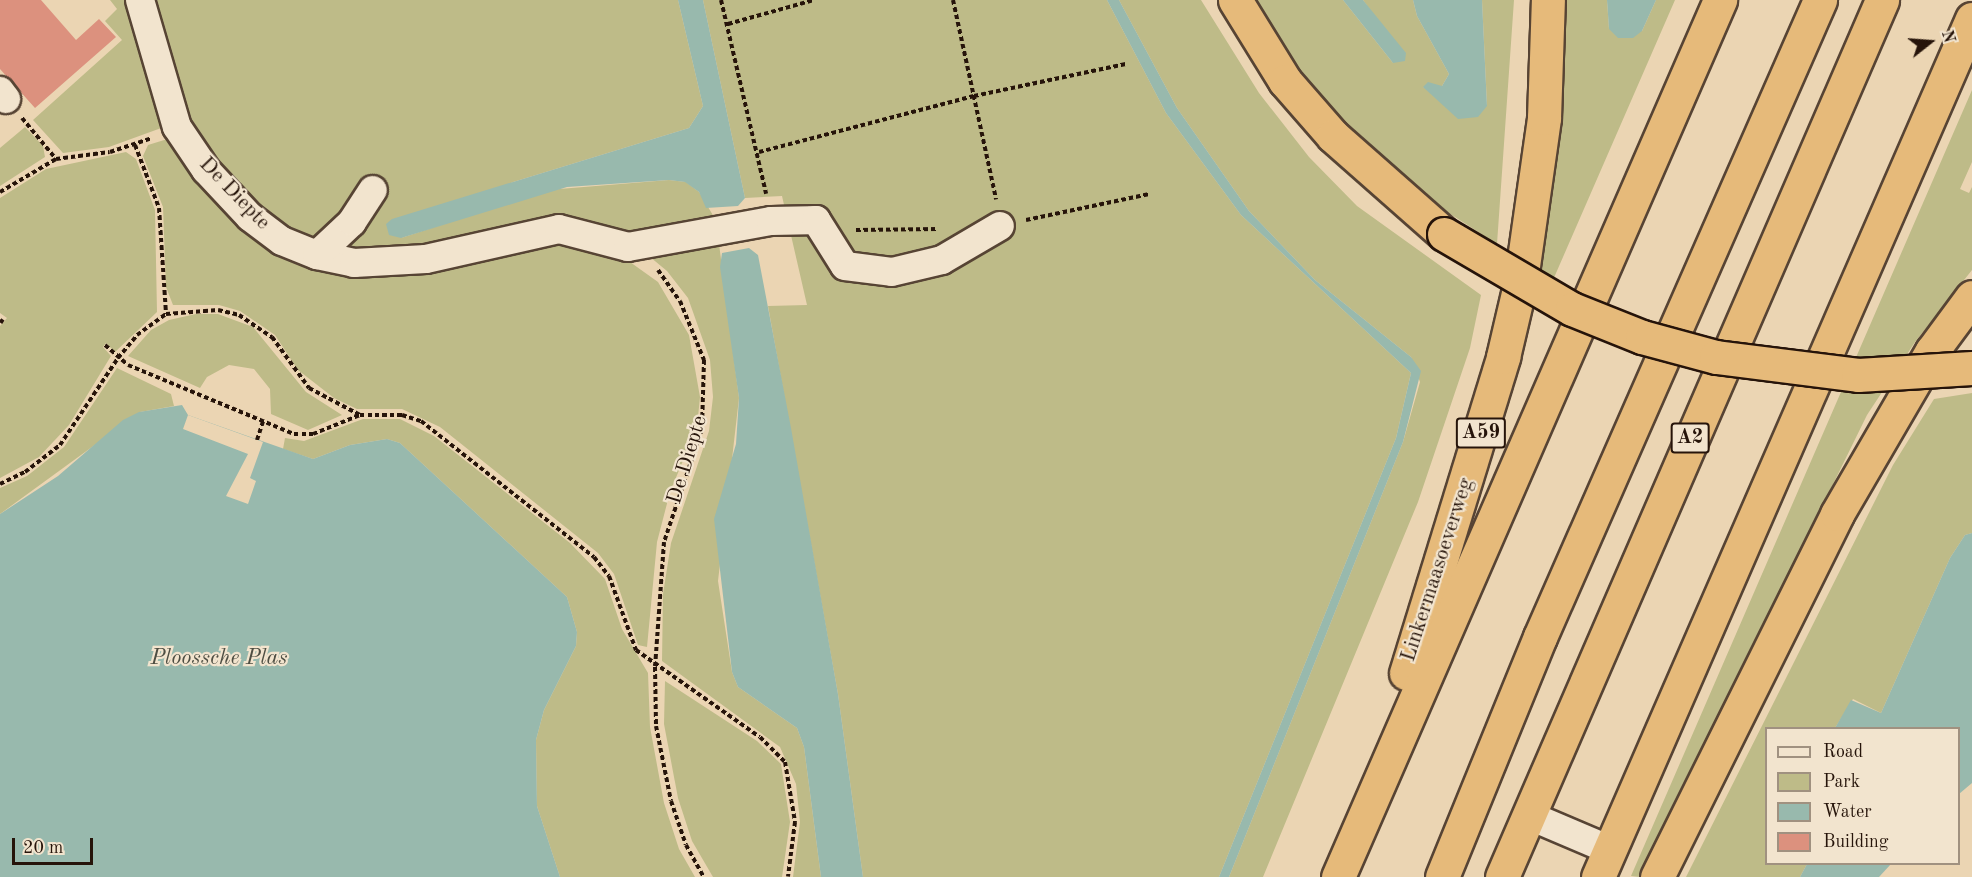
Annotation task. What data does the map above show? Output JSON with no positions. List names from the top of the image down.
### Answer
{
  "streets": {
    "highway": ["A59", "A2", "Linkermaasoeverweg"],
    "street": ["De Diepte"]
  },
  "water": ["Ploossche Plas"],
  "legend": [
    "Road",
    "Park",
    "Water",
    "Building"
  ],
  "scale_bar": "20 m",
  "north": "right"
}
